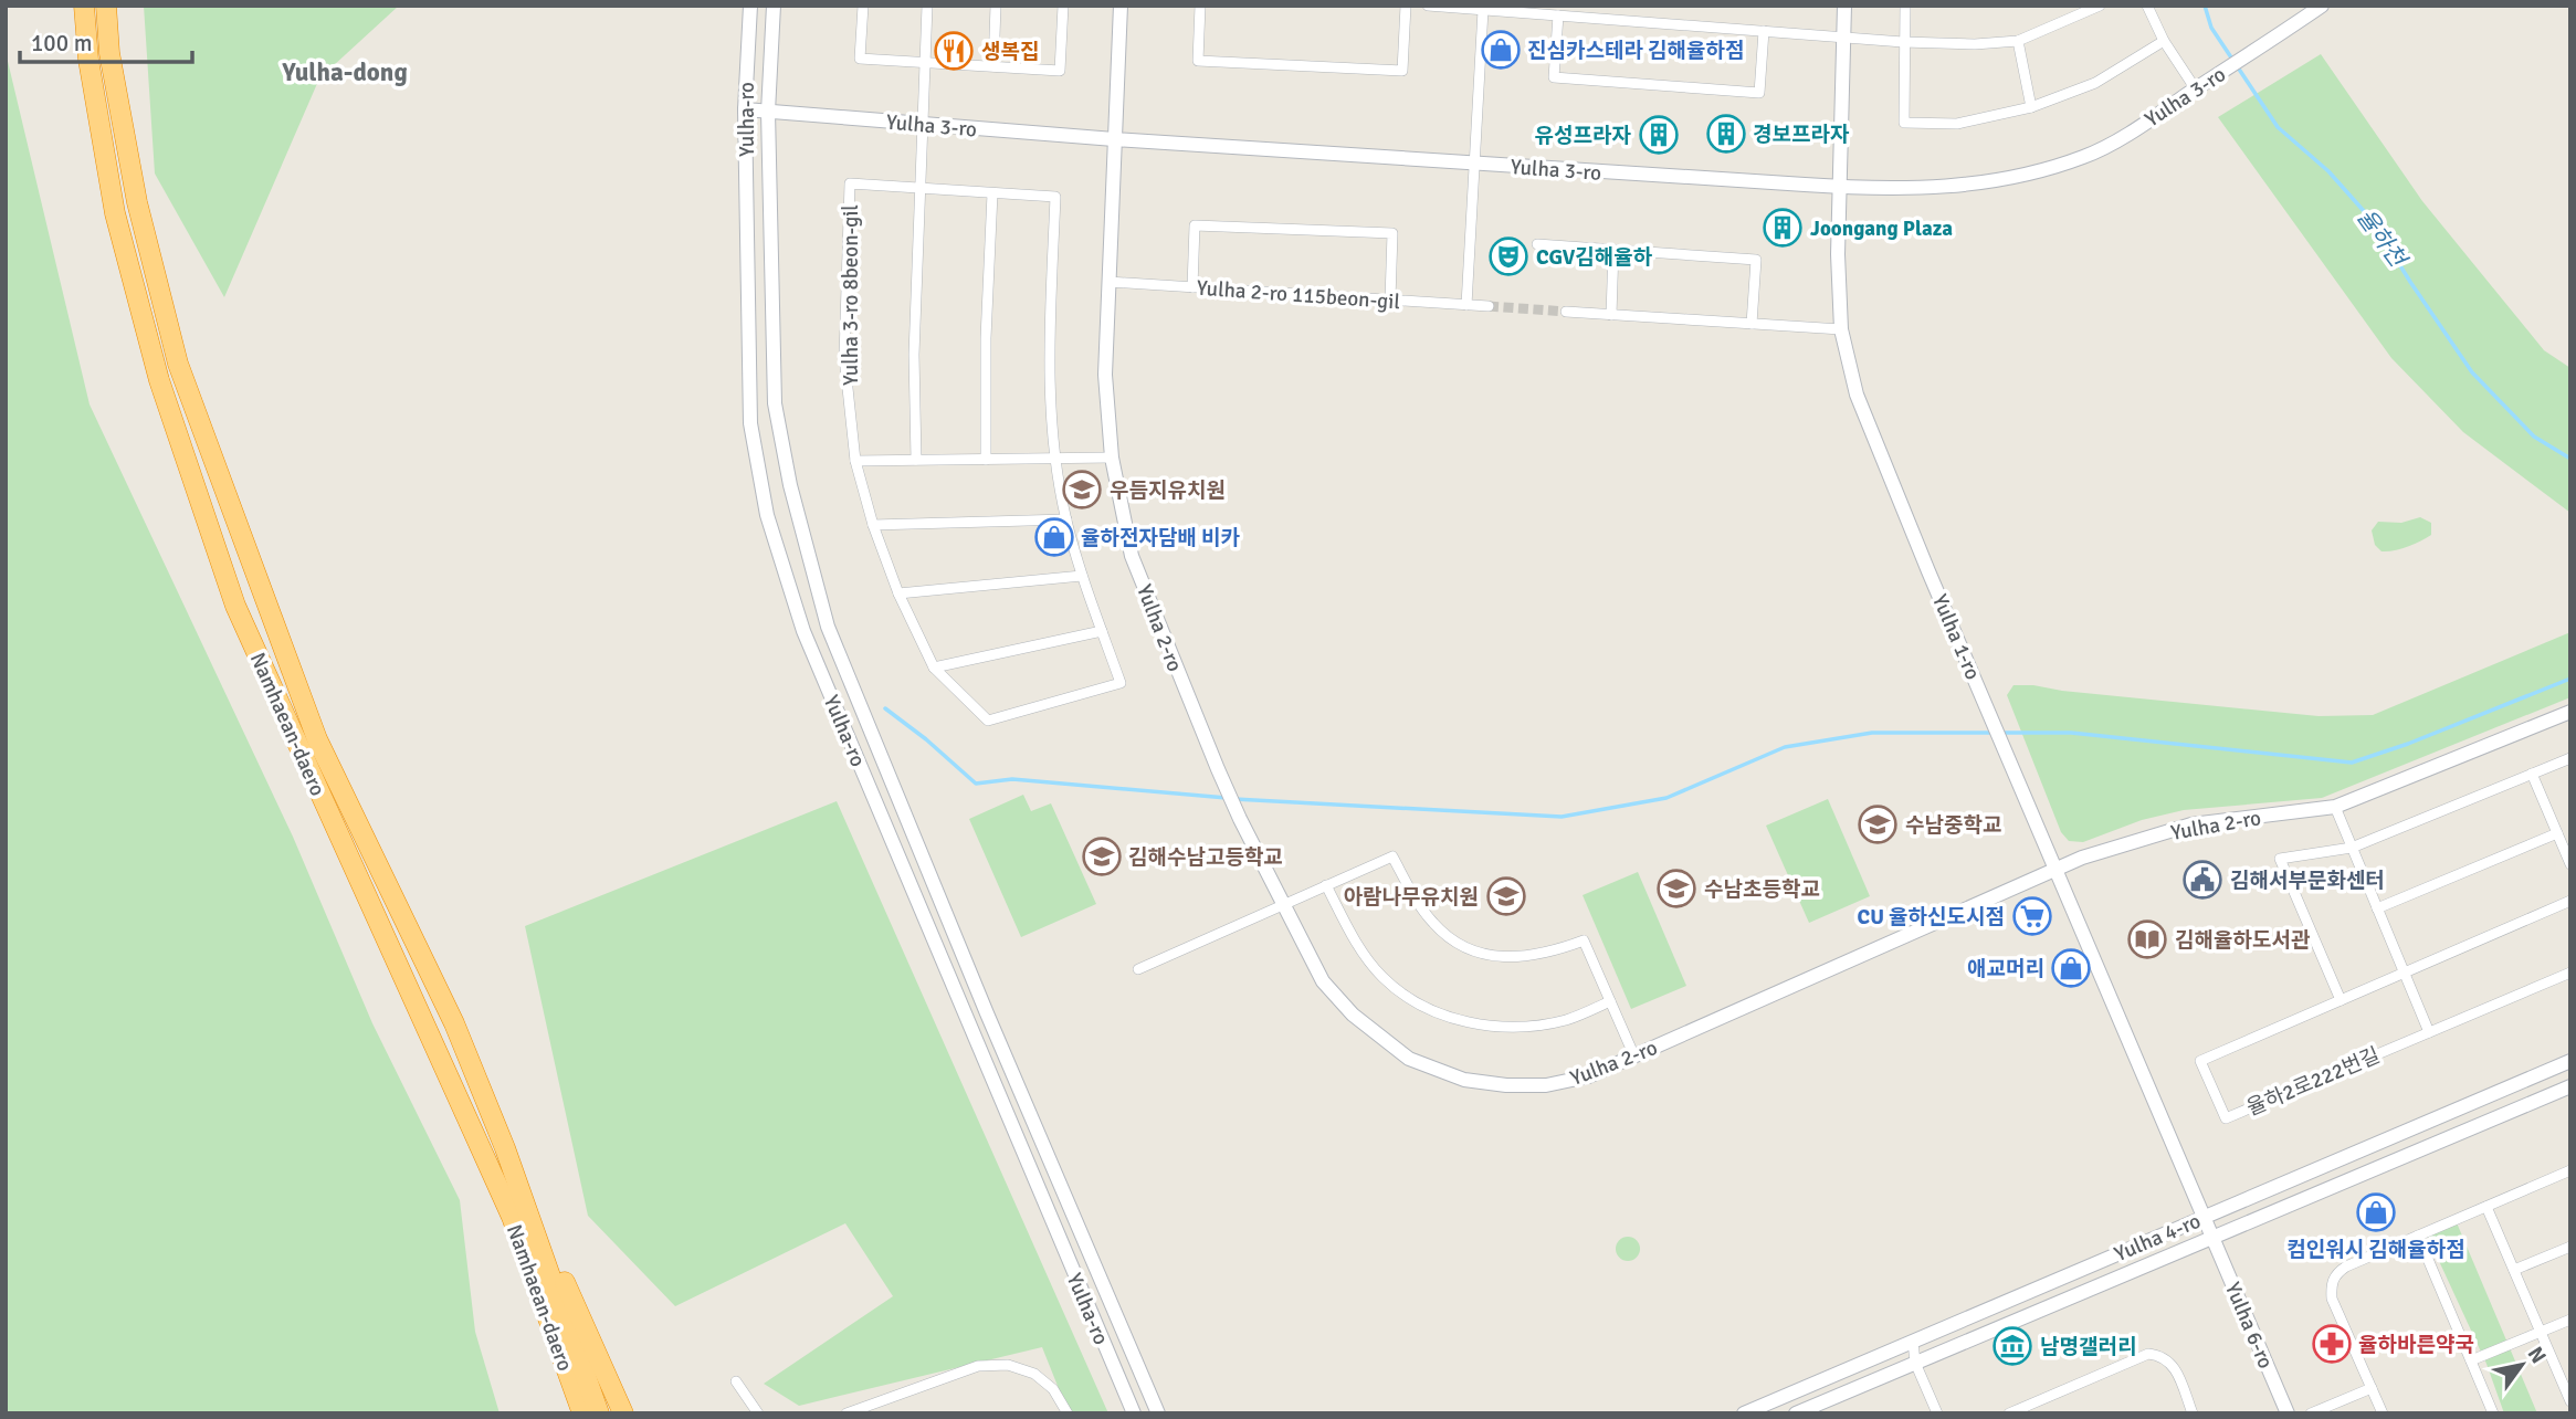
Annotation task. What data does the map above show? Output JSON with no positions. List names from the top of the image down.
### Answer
{
  "streets": {
    "highway": ["Namhaean-daero"],
    "street": [
      "Yulha 3-ro",
      "Yulha-ro",
      "Yulha 2-ro 115beon-gil",
      "Yulha 3-ro 8beon-gil",
      "Yulha 2-ro",
      "Yulha 1-ro",
      "율하2로222번길",
      "Yulha 4-ro",
      "Yulha 6-ro"
    ]
  },
  "crossings": [
    ["Yulha 3-ro", "Yulha-ro"],
    ["Yulha 3-ro", "Yulha 2-ro"],
    ["Yulha 3-ro", "Yulha 1-ro"],
    ["Yulha 2-ro 115beon-gil", "Yulha 2-ro"],
    ["Yulha 2-ro", "Yulha 1-ro"],
    ["Yulha 1-ro", "Yulha 4-ro"],
    ["Yulha 1-ro", "Yulha 6-ro"],
    ["Yulha 4-ro", "Yulha 6-ro"]
  ],
  "districts": ["Yulha-dong"],
  "water": ["율하천"],
  "places": {
    "shop": [
      "진심카스테라 김해율하점",
      "율하전자담배 비카",
      "애교머리",
      "컴인워시 김해율하점"
    ],
    "restaurant": ["생복집"],
    "building": ["경보프라자", "유성프라자", "Joongang Plaza"],
    "theatre": ["CGV김해율하"],
    "school or university": [
      "우듬지유치원",
      "수남중학교",
      "김해수남고등학교",
      "수남초등학교",
      "아람나무유치원"
    ],
    "public building": ["김해서부문화센터"],
    "supermarket": ["CU 율하신도시점"],
    "library": ["김해율하도서관"],
    "pharmacy": ["율하바른약국"],
    "museum": ["남명갤러리"]
  },
  "scale_bar": "100 m",
  "north": "top right"
}
